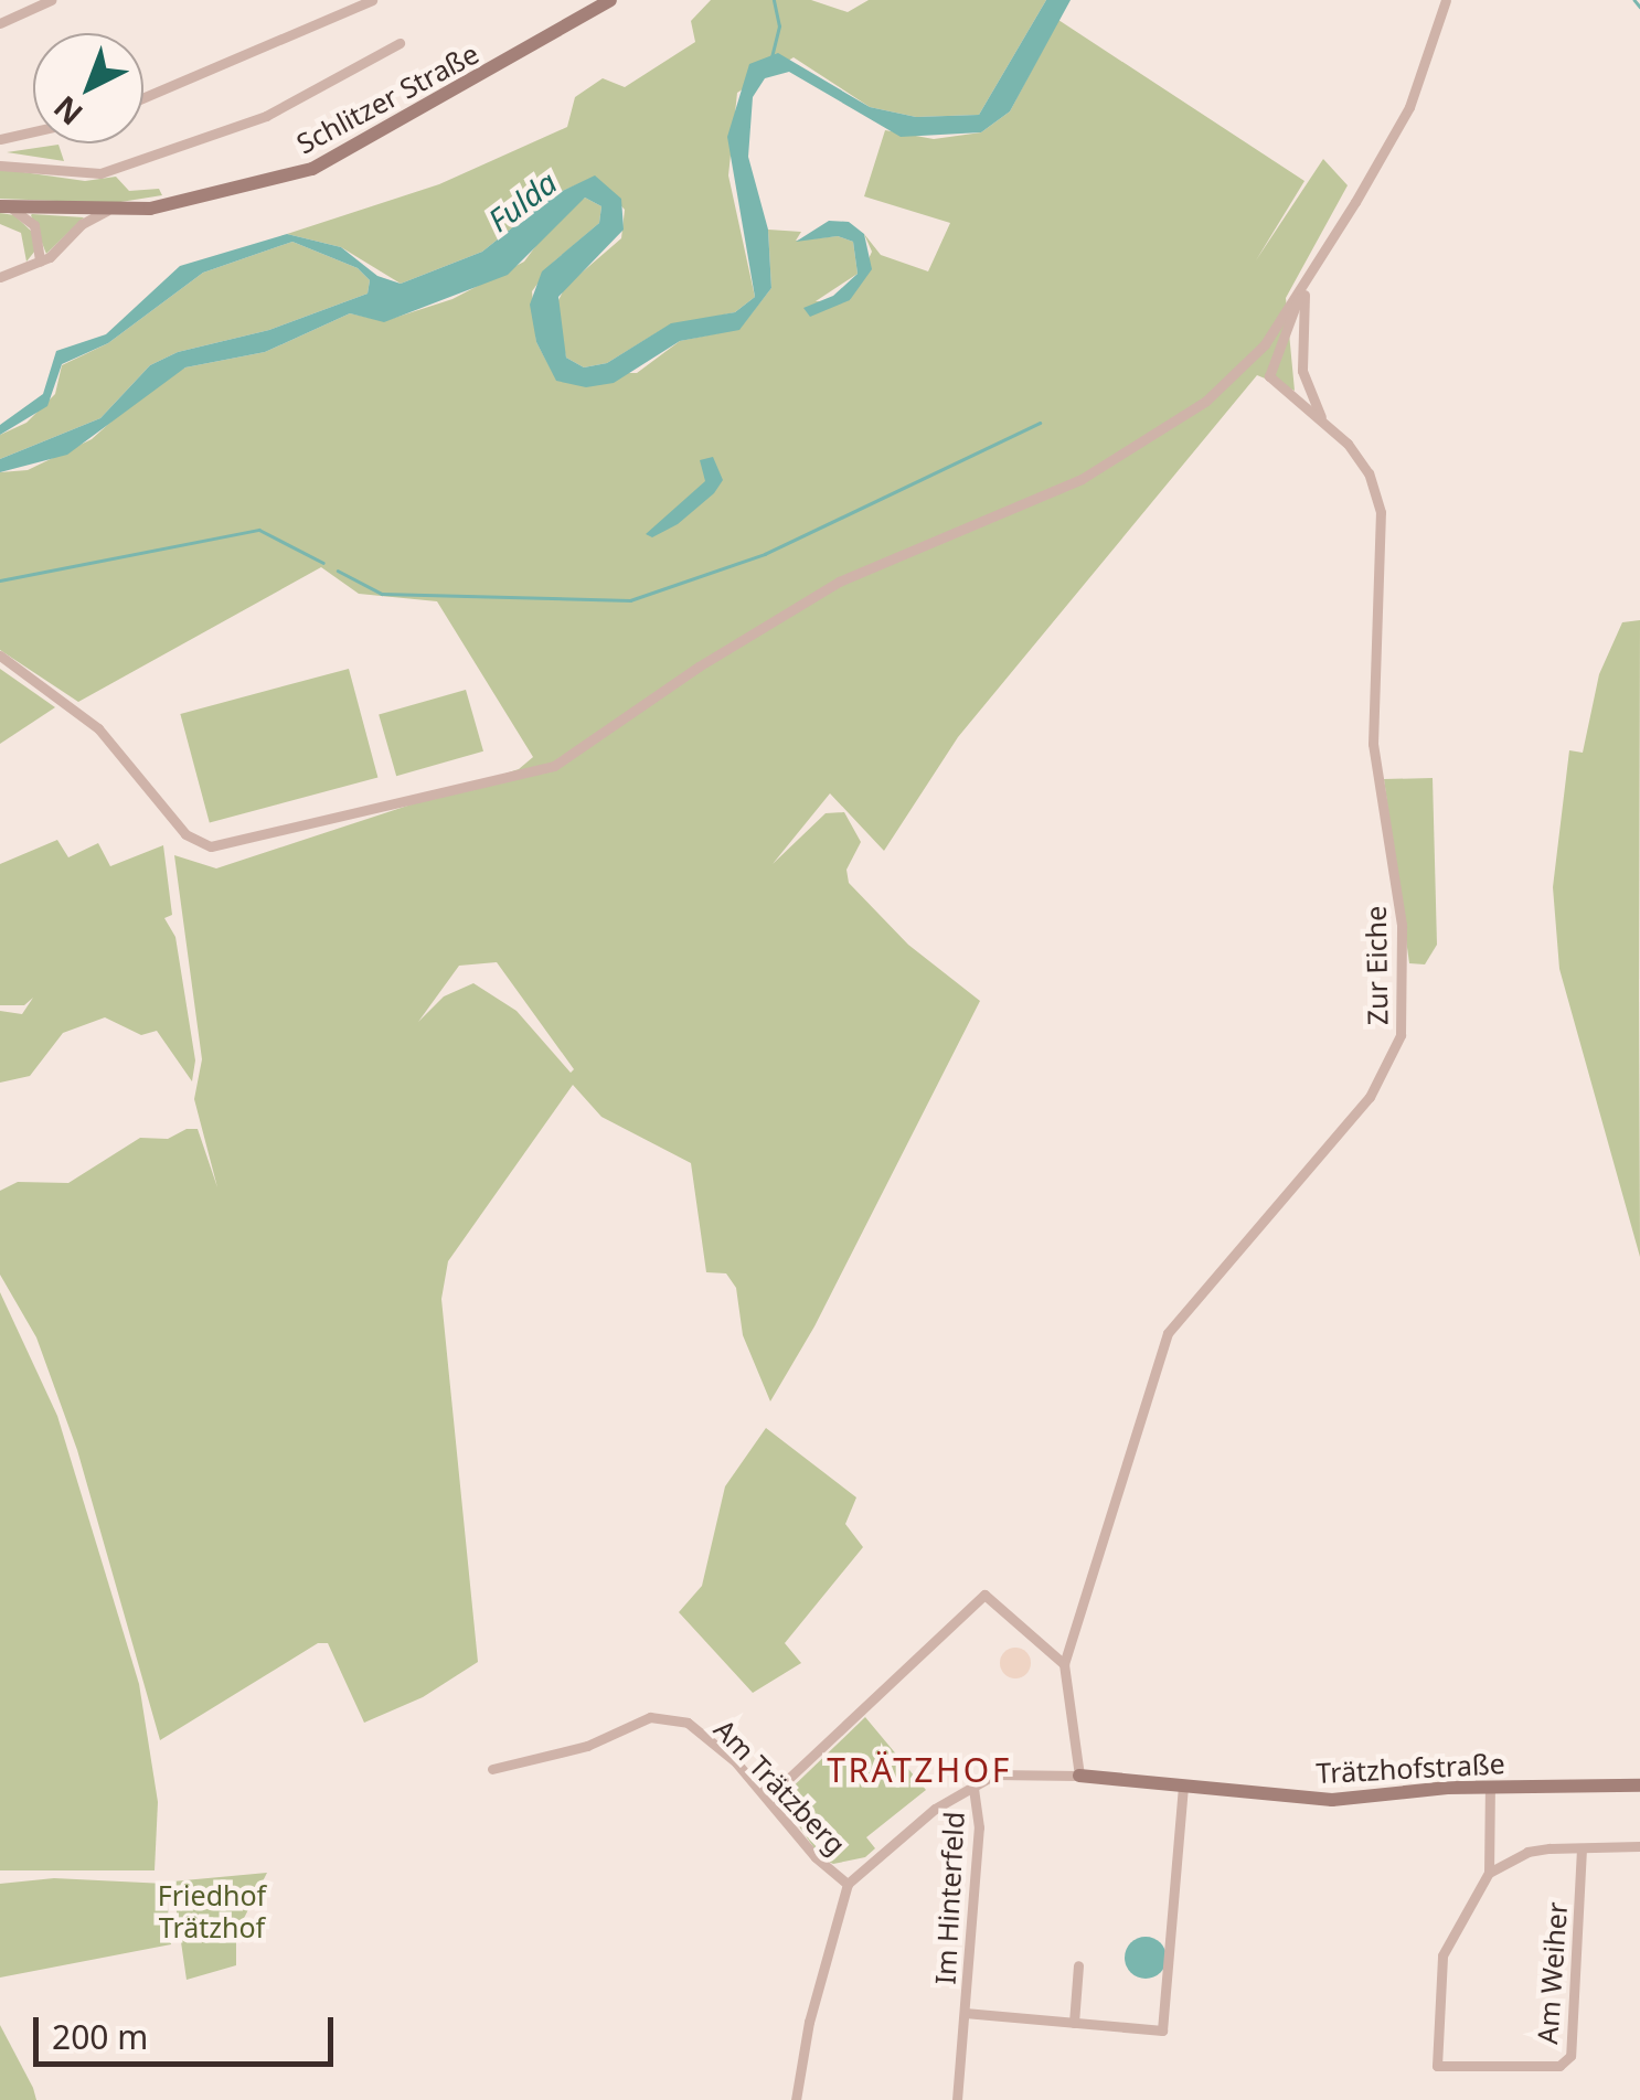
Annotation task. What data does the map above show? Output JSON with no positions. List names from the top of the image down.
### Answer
{
  "streets": {
    "main road": ["Schlitzer Straße", "Trätzhofstraße"],
    "street": [
      "Zur Eiche",
      "Am Trätzberg",
      "Im Hinterfeld",
      "Am Weiher"
    ]
  },
  "crossings": [
    ["Trätzhofstraße", "Am Trätzberg"],
    ["Trätzhofstraße", "Im Hinterfeld"]
  ],
  "districts": ["TRÄTZHOF"],
  "water": ["Fulda"],
  "parks": ["Friedhof Trätzhof"],
  "scale_bar": "200 m",
  "north": "bottom left"
}
